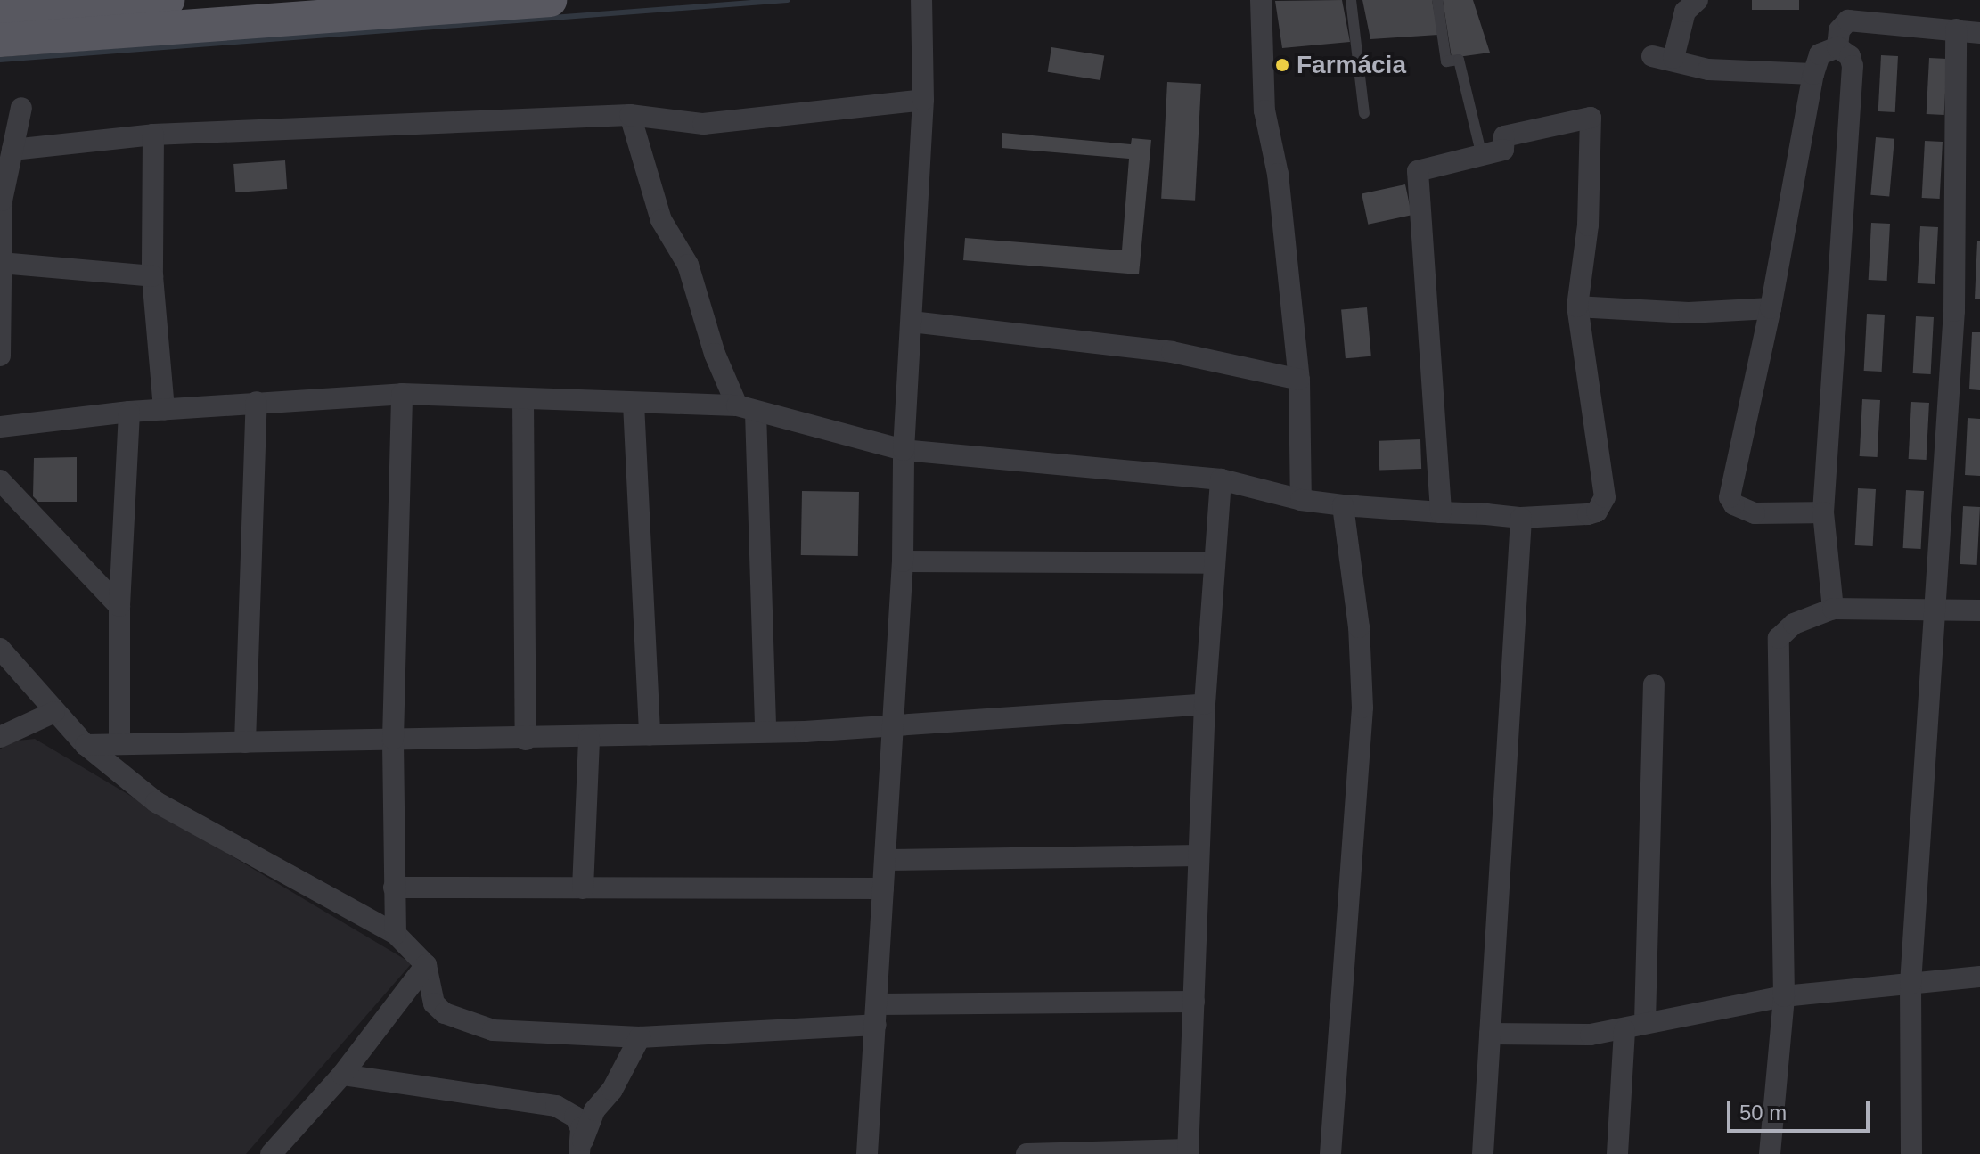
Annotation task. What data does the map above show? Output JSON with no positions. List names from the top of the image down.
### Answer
{
  "places": ["Farmácia"],
  "scale_bar": "50 m"
}
